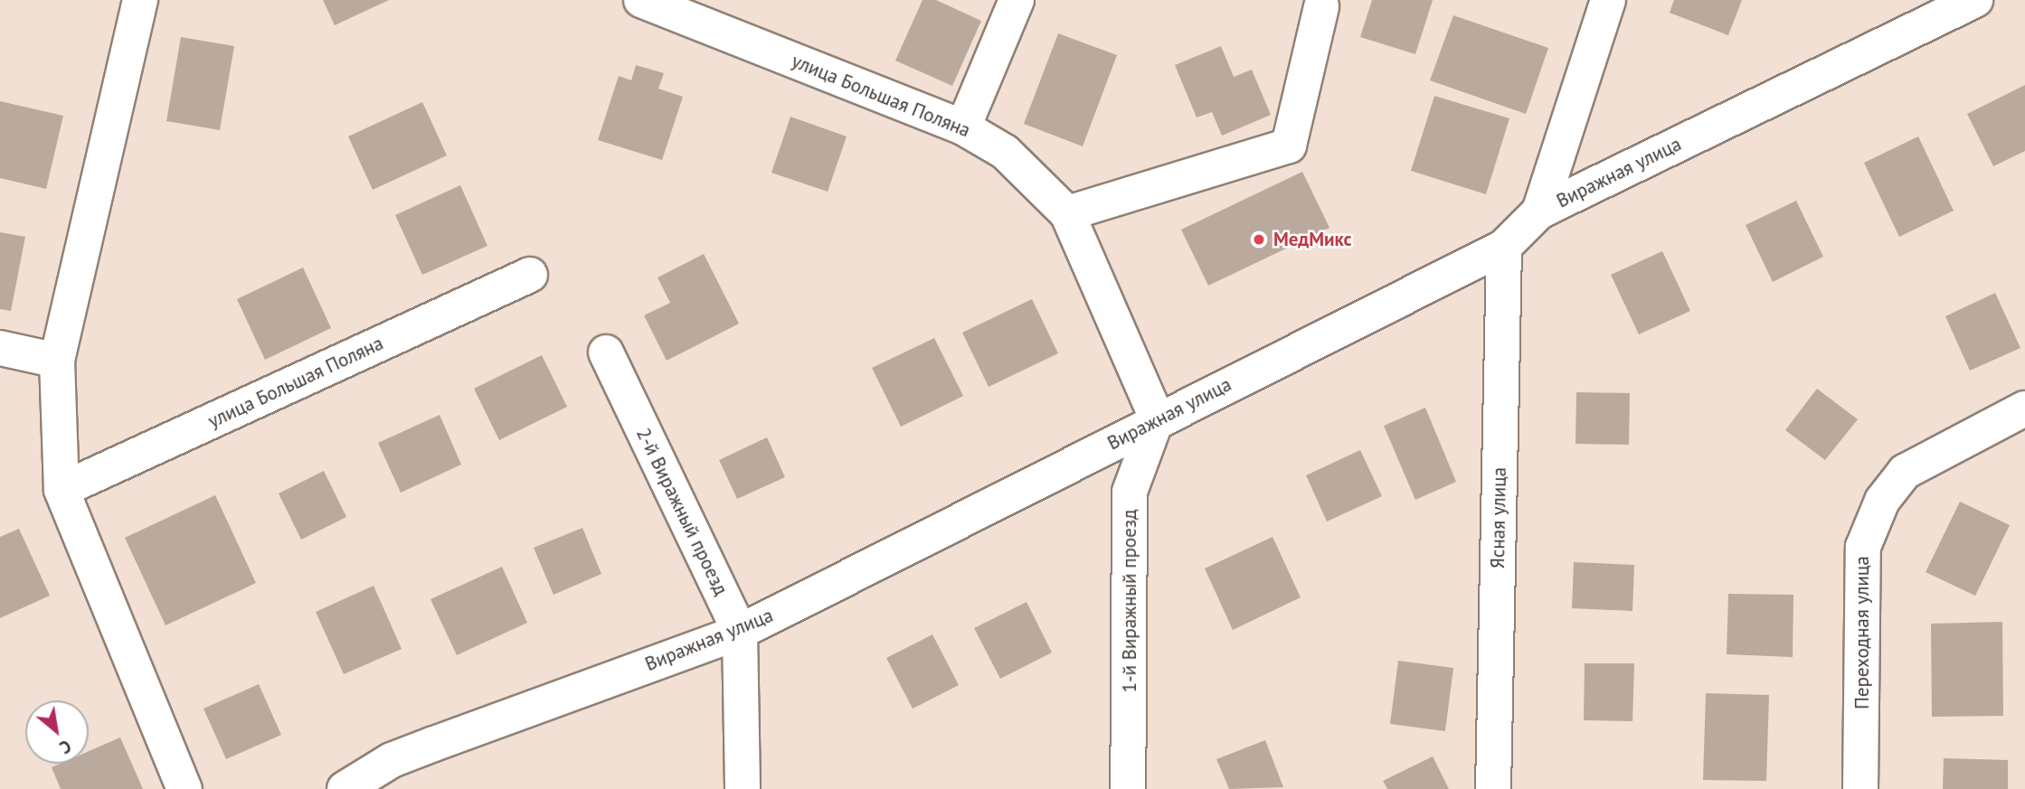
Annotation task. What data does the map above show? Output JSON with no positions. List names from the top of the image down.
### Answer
{
  "streets": {
    "street": [
      "улица Большая Поляна",
      "Виражная улица",
      "2-й Виражный проезд",
      "Ясная улица",
      "1-й Виражный проезд",
      "Переходная улица"
    ]
  },
  "crossings": [
    ["улица Большая Поляна", "Виражная улица"],
    ["улица Большая Поляна", "1-й Виражный проезд"],
    ["Виражная улица", "2-й Виражный проезд"],
    ["Виражная улица", "Ясная улица"],
    ["Виражная улица", "1-й Виражный проезд"]
  ],
  "places": ["МедМикс"],
  "north": "bottom right"
}
